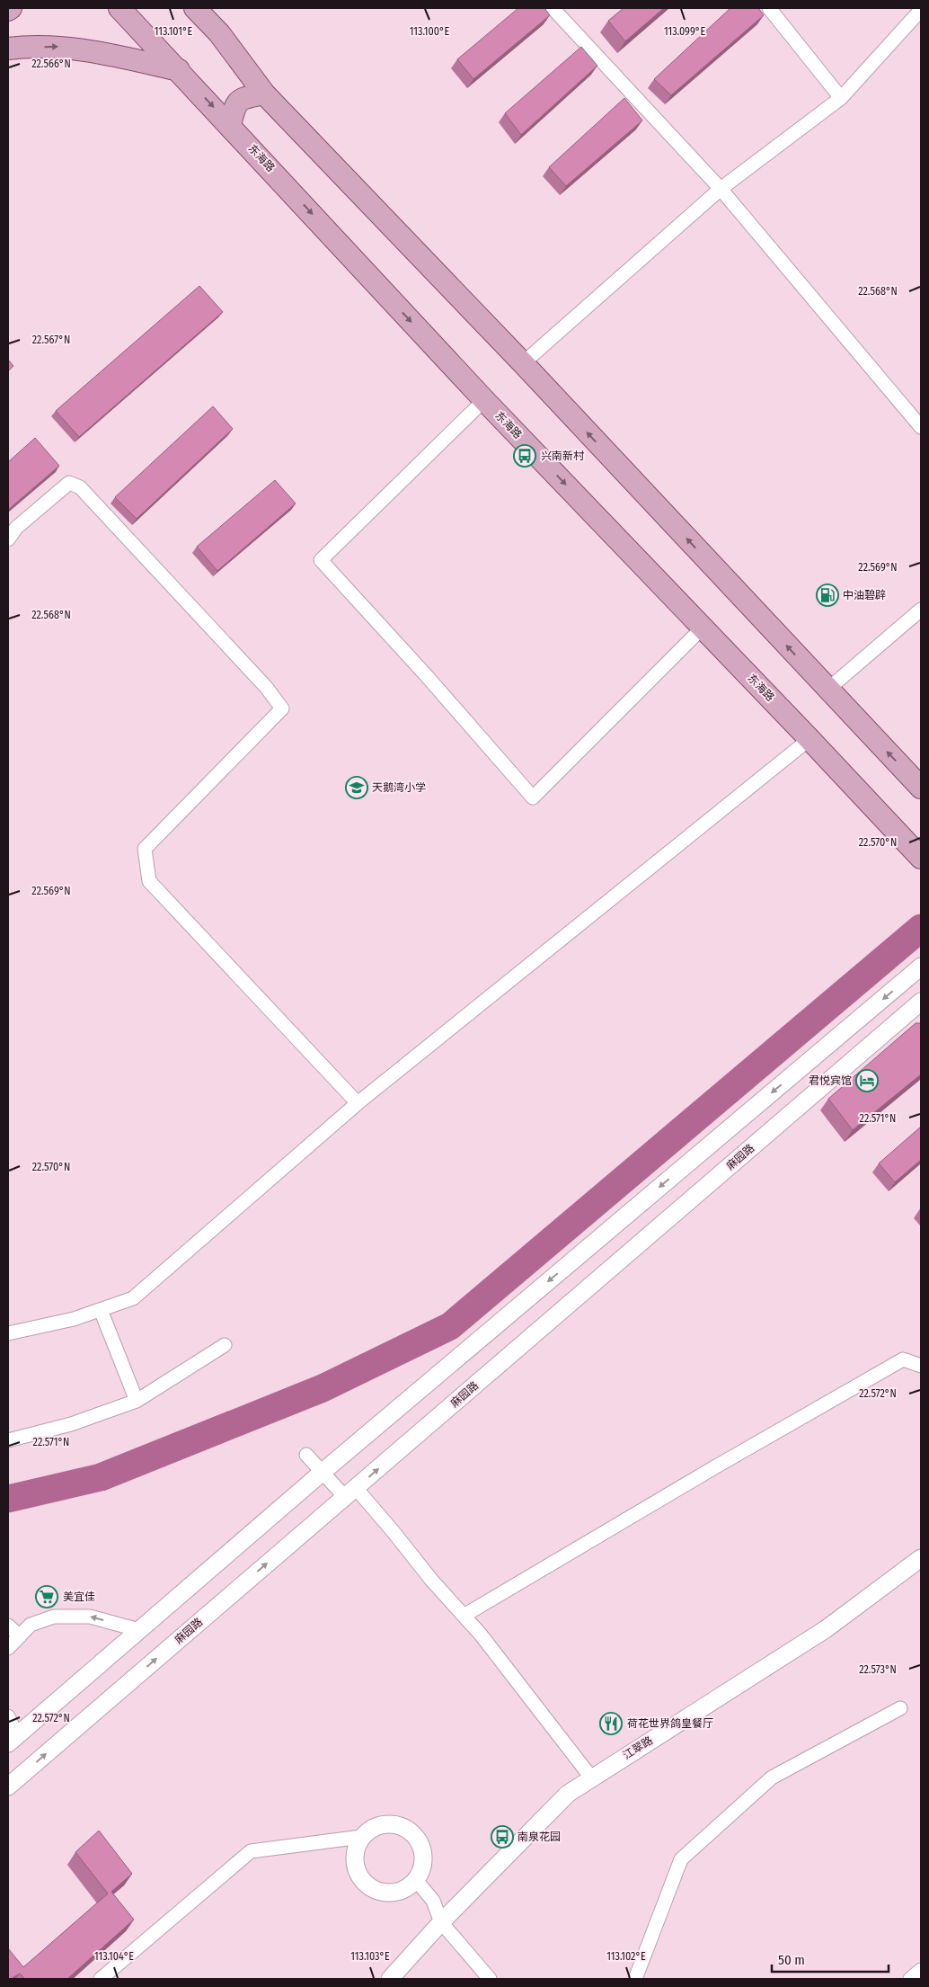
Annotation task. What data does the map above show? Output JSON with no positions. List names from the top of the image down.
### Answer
{
  "streets": {
    "main road": ["东海路"],
    "street": ["麻园路", "江翠路"]
  },
  "places": {
    "bus stop": ["兴南新村", "南泉花园"],
    "fuel station": ["中油碧辟"],
    "school or university": ["天鹅湾小学"],
    "hotel": ["君悦宾馆"],
    "supermarket": ["美宜佳"],
    "restaurant": ["荷花世界鸽皇餐厅"]
  },
  "scale_bar": "50 m",
  "coordinates": [
    "113.101°E",
    "113.100°E",
    "113.099°E",
    "22.566°N",
    "22.568°N",
    "22.567°N",
    "22.569°N",
    "22.570°N",
    "22.571°N",
    "22.572°N",
    "22.573°N",
    "113.104°E",
    "113.103°E",
    "113.102°E"
  ]
}
